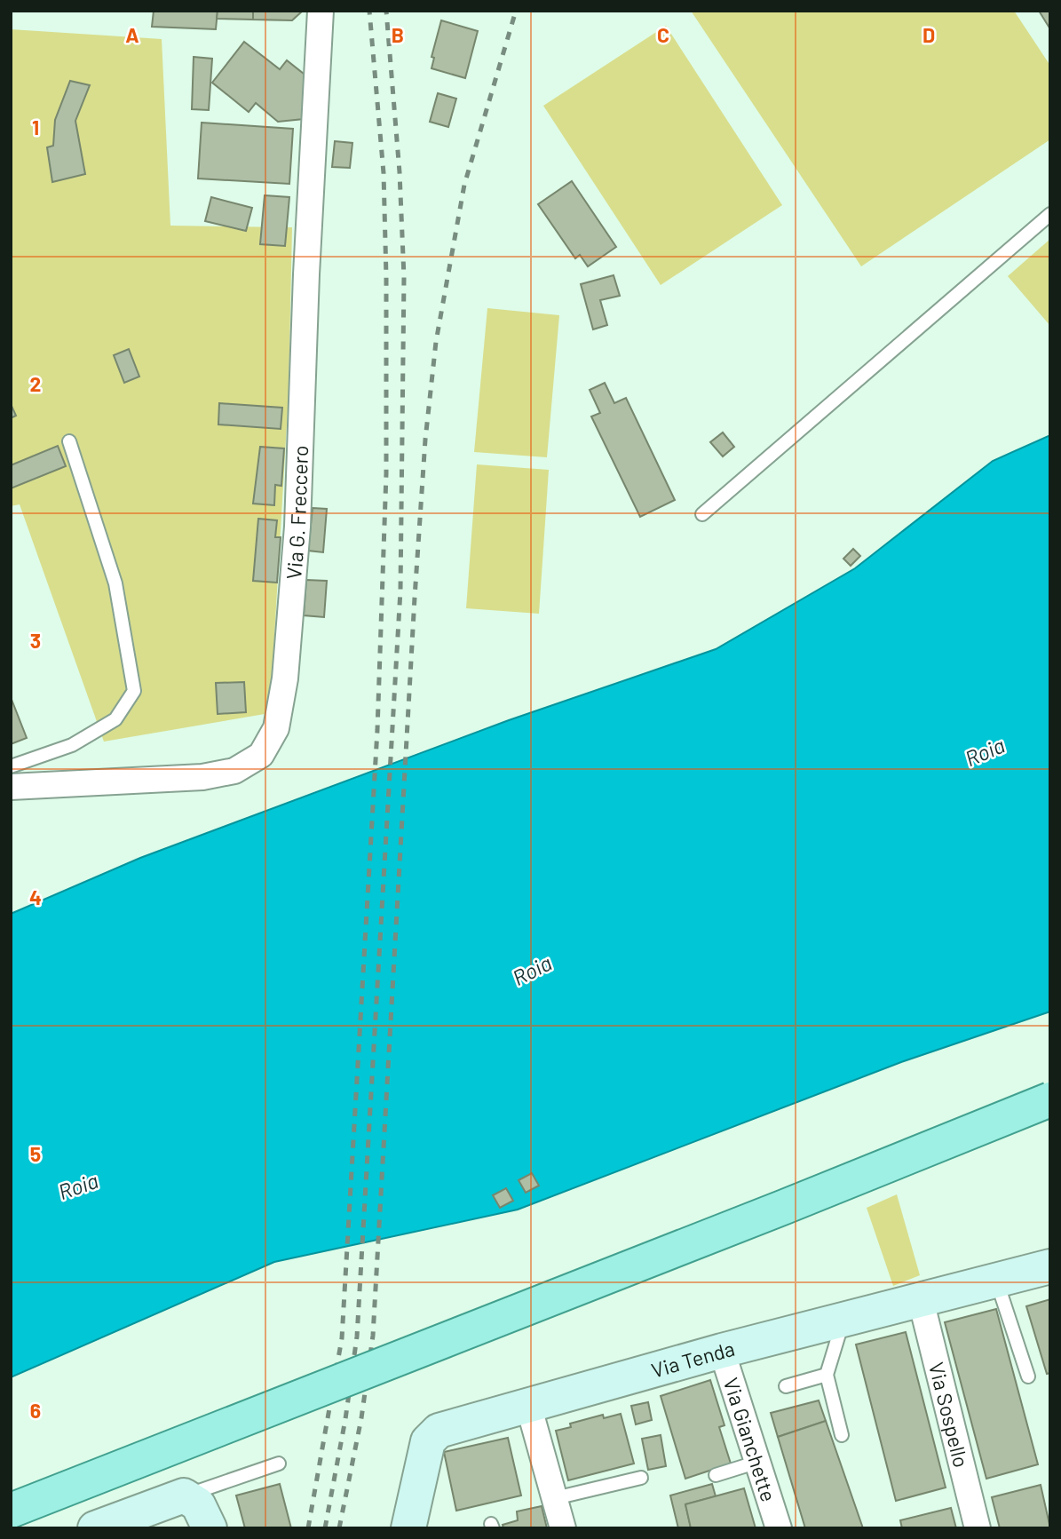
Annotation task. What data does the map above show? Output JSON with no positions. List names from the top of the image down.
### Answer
{
  "streets": {
    "main road": ["Via Tenda"],
    "street": ["Via G. Freccero", "Via Sospello", "Via Gianchette"]
  },
  "crossings": [
    ["Via Tenda", "Via Sospello"],
    ["Via Tenda", "Via Gianchette"]
  ],
  "water": ["Roia"],
  "grid": {
    "columns": [
      "A",
      "B",
      "C",
      "D"
    ],
    "rows": [
      "1",
      "2",
      "3",
      "4",
      "5",
      "6"
    ]
  }
}
